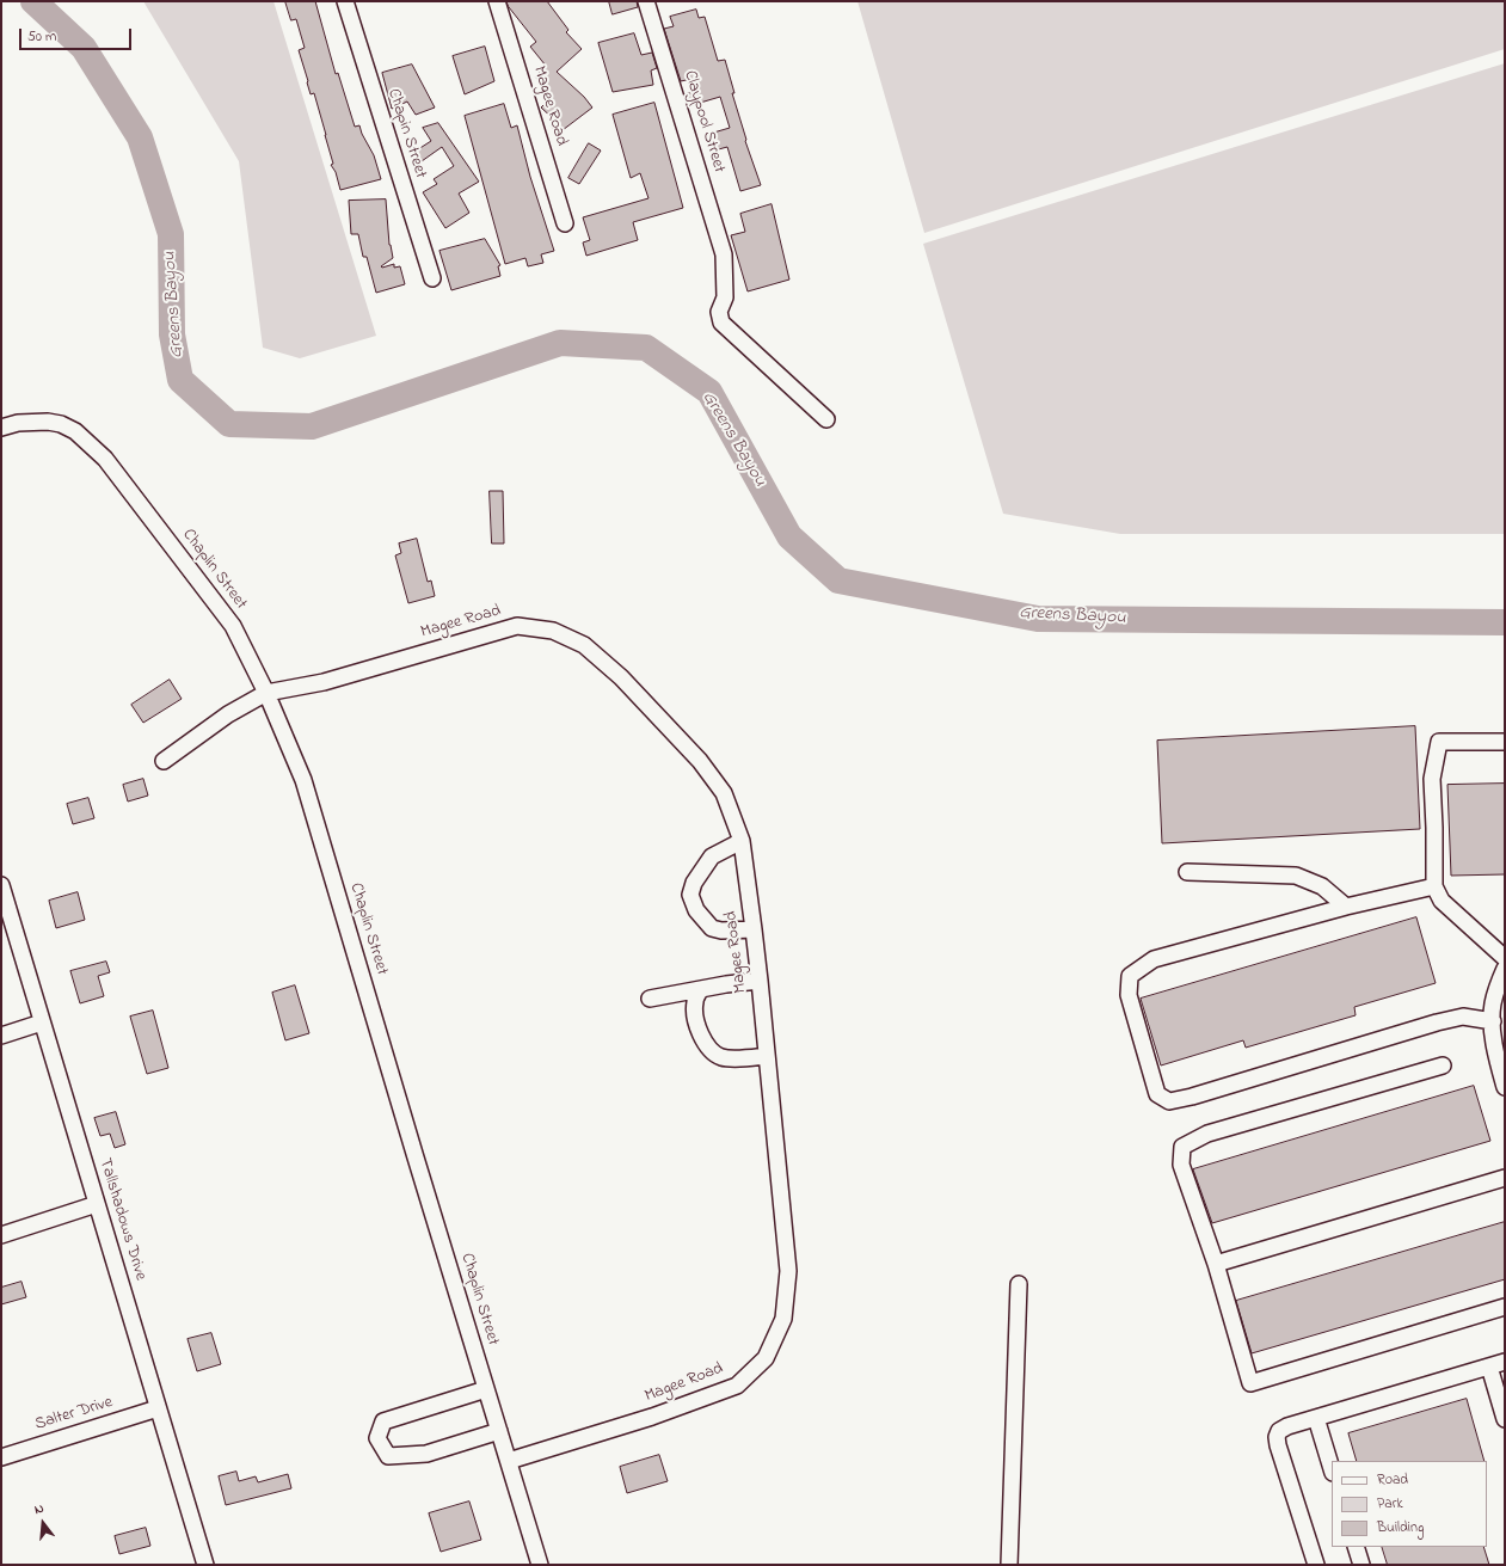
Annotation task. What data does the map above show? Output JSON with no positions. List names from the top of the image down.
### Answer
{
  "streets": {
    "street": [
      "Magee Road",
      "Claypool Street",
      "Chapin Street",
      "Chaplin Street",
      "Tallshadows Drive",
      "Salter Drive"
    ]
  },
  "crossings": [
    ["Magee Road", "Chaplin Street"],
    ["Tallshadows Drive", "Salter Drive"]
  ],
  "water": ["Greens Bayou"],
  "legend": ["Road", "Park", "Building"],
  "scale_bar": "50 m",
  "north": "top"
}
